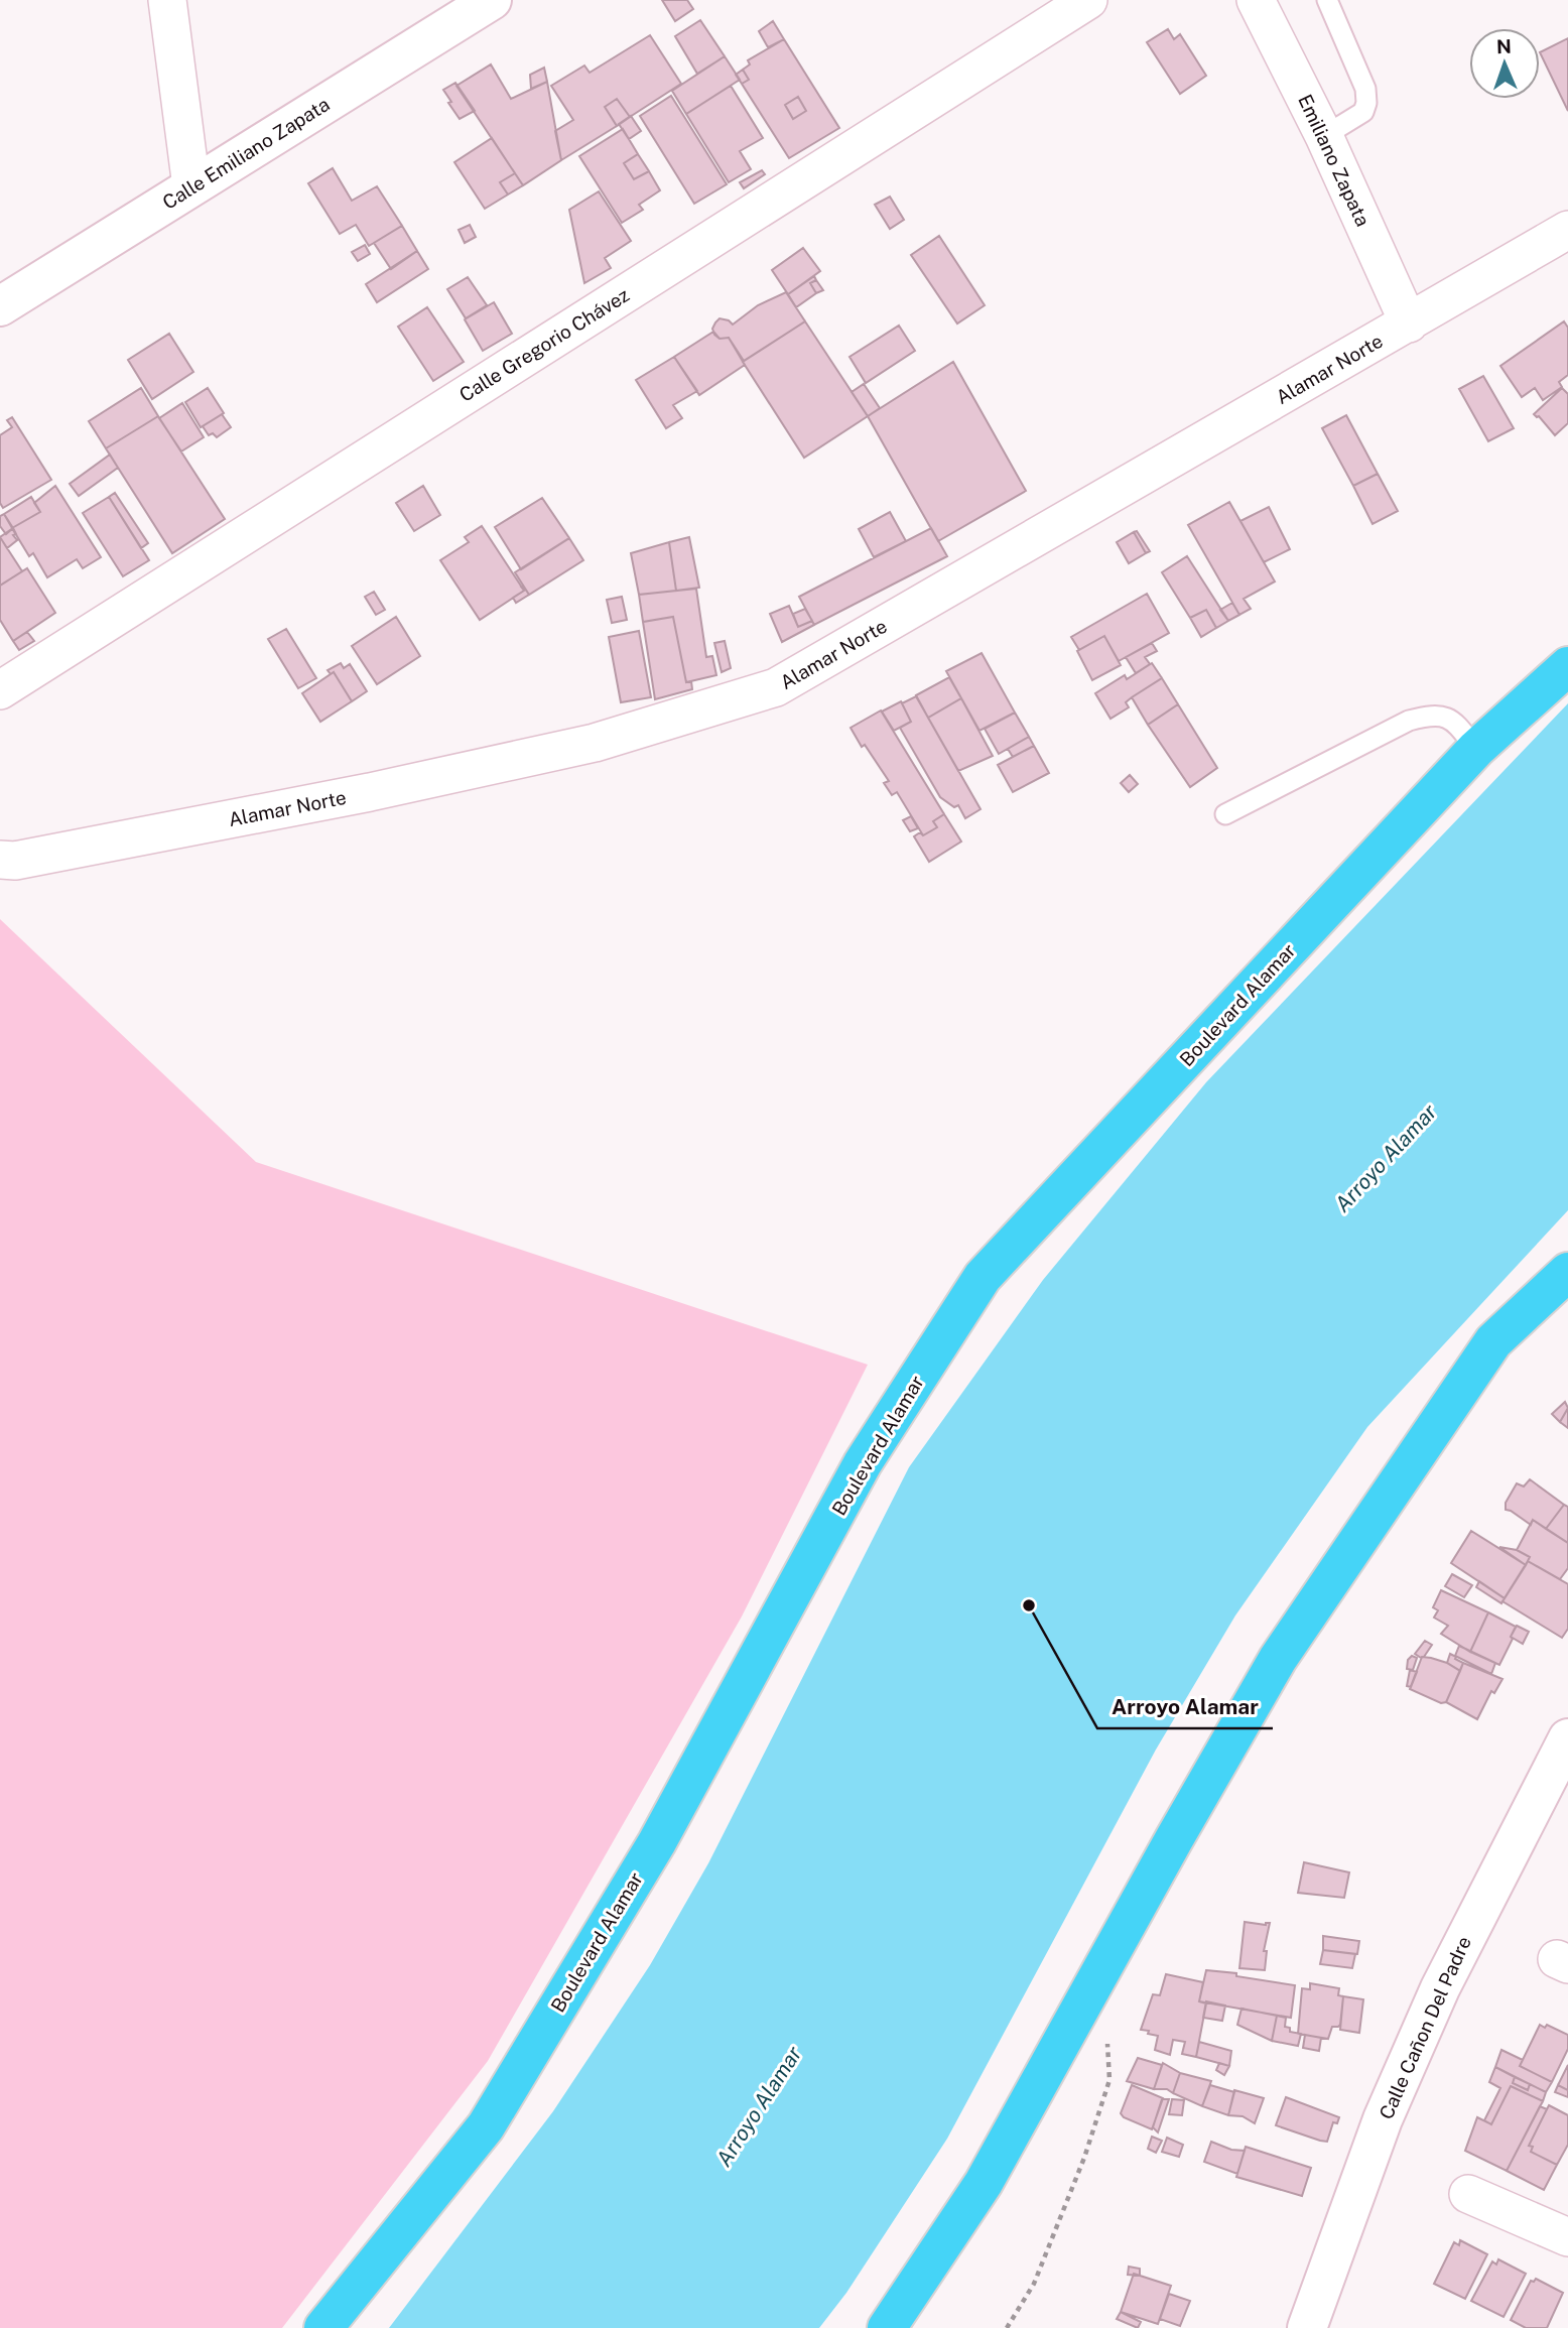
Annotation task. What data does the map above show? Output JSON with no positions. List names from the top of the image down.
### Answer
{
  "streets": {
    "highway": ["Boulevard Alamar"],
    "street": [
      "Calle Emiliano Zapata",
      "Emiliano Zapata",
      "Calle Gregorio Chávez",
      "Alamar Norte",
      "Calle Cañon Del Padre"
    ]
  },
  "crossings": [
    ["Emiliano Zapata", "Alamar Norte"]
  ],
  "water": ["Arroyo Alamar"],
  "places": ["Arroyo Alamar"],
  "north": "top"
}
